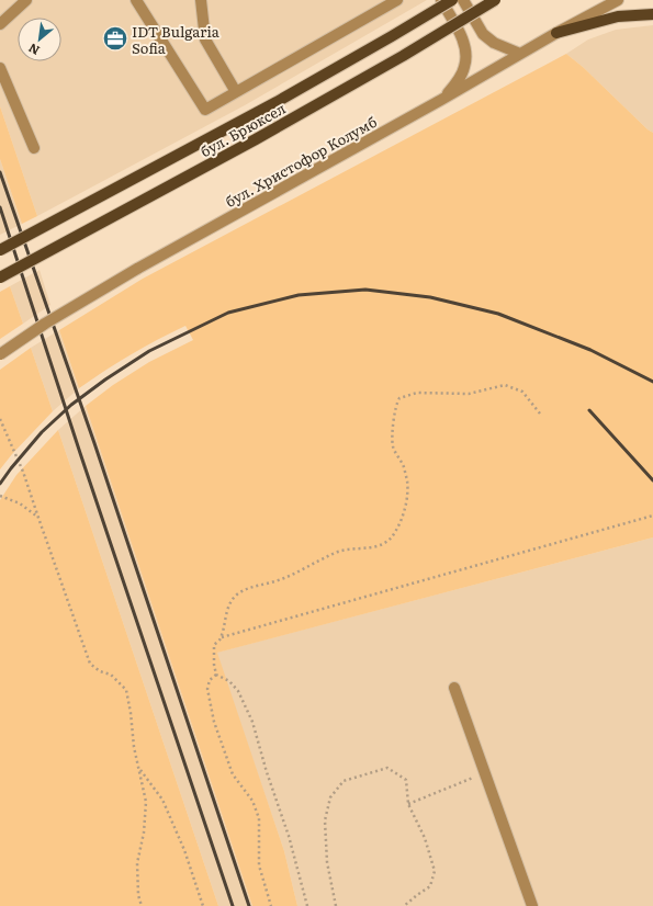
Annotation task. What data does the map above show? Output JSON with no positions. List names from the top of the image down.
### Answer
{
  "streets": {
    "main road": ["бул. Брюксел"],
    "street": ["бул. Христофор Колумб"]
  },
  "places": {
    "office": ["IDT Bulgaria Sofia"]
  },
  "north": "bottom left"
}
